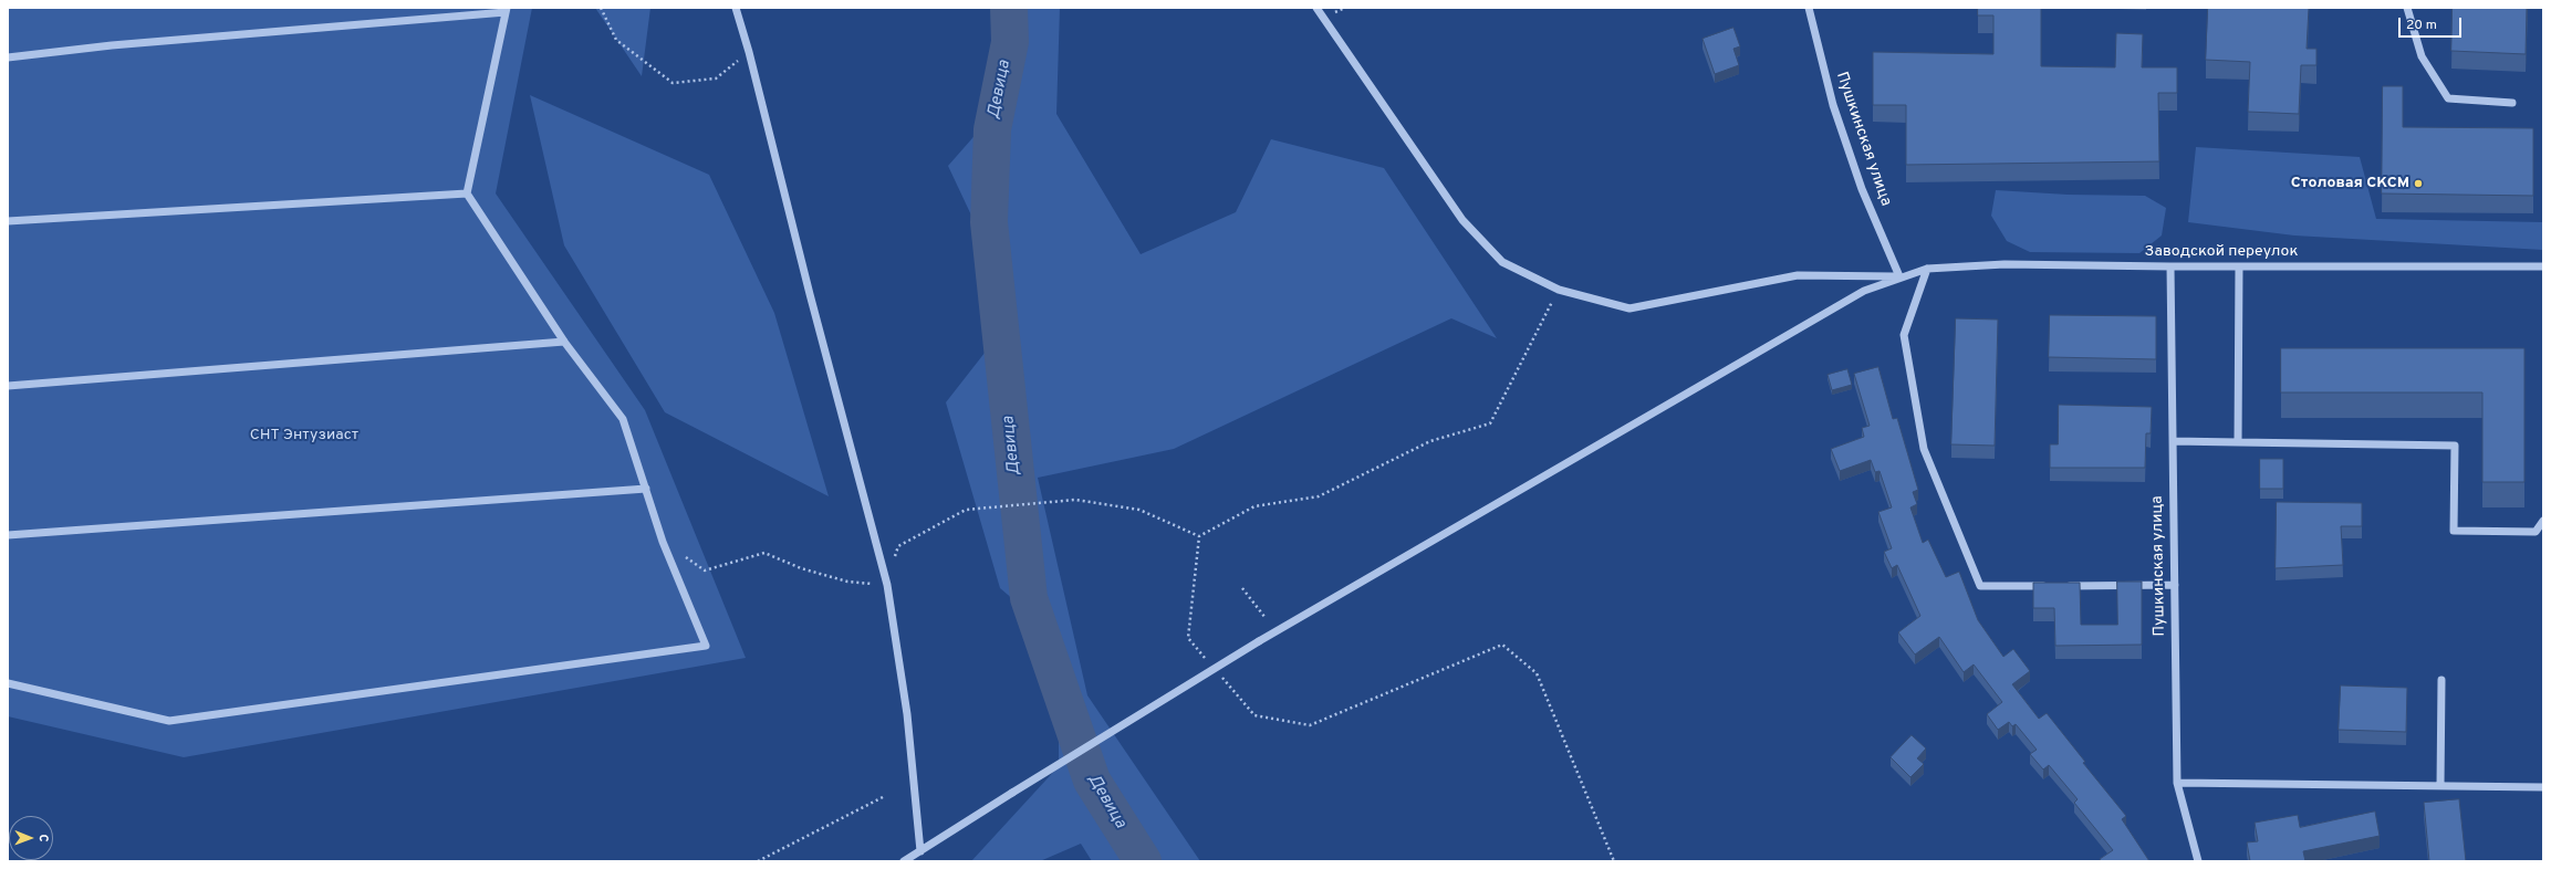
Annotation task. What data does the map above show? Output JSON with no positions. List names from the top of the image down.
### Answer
{
  "streets": {
    "street": ["Пушкинская улица", "Заводской переулок"]
  },
  "crossings": [
    ["Пушкинская улица", "Заводской переулок"]
  ],
  "water": ["Девица"],
  "parks": ["СНТ Энтузиаст"],
  "places": ["Столовая СКСМ"],
  "scale_bar": "20 m",
  "north": "right"
}
